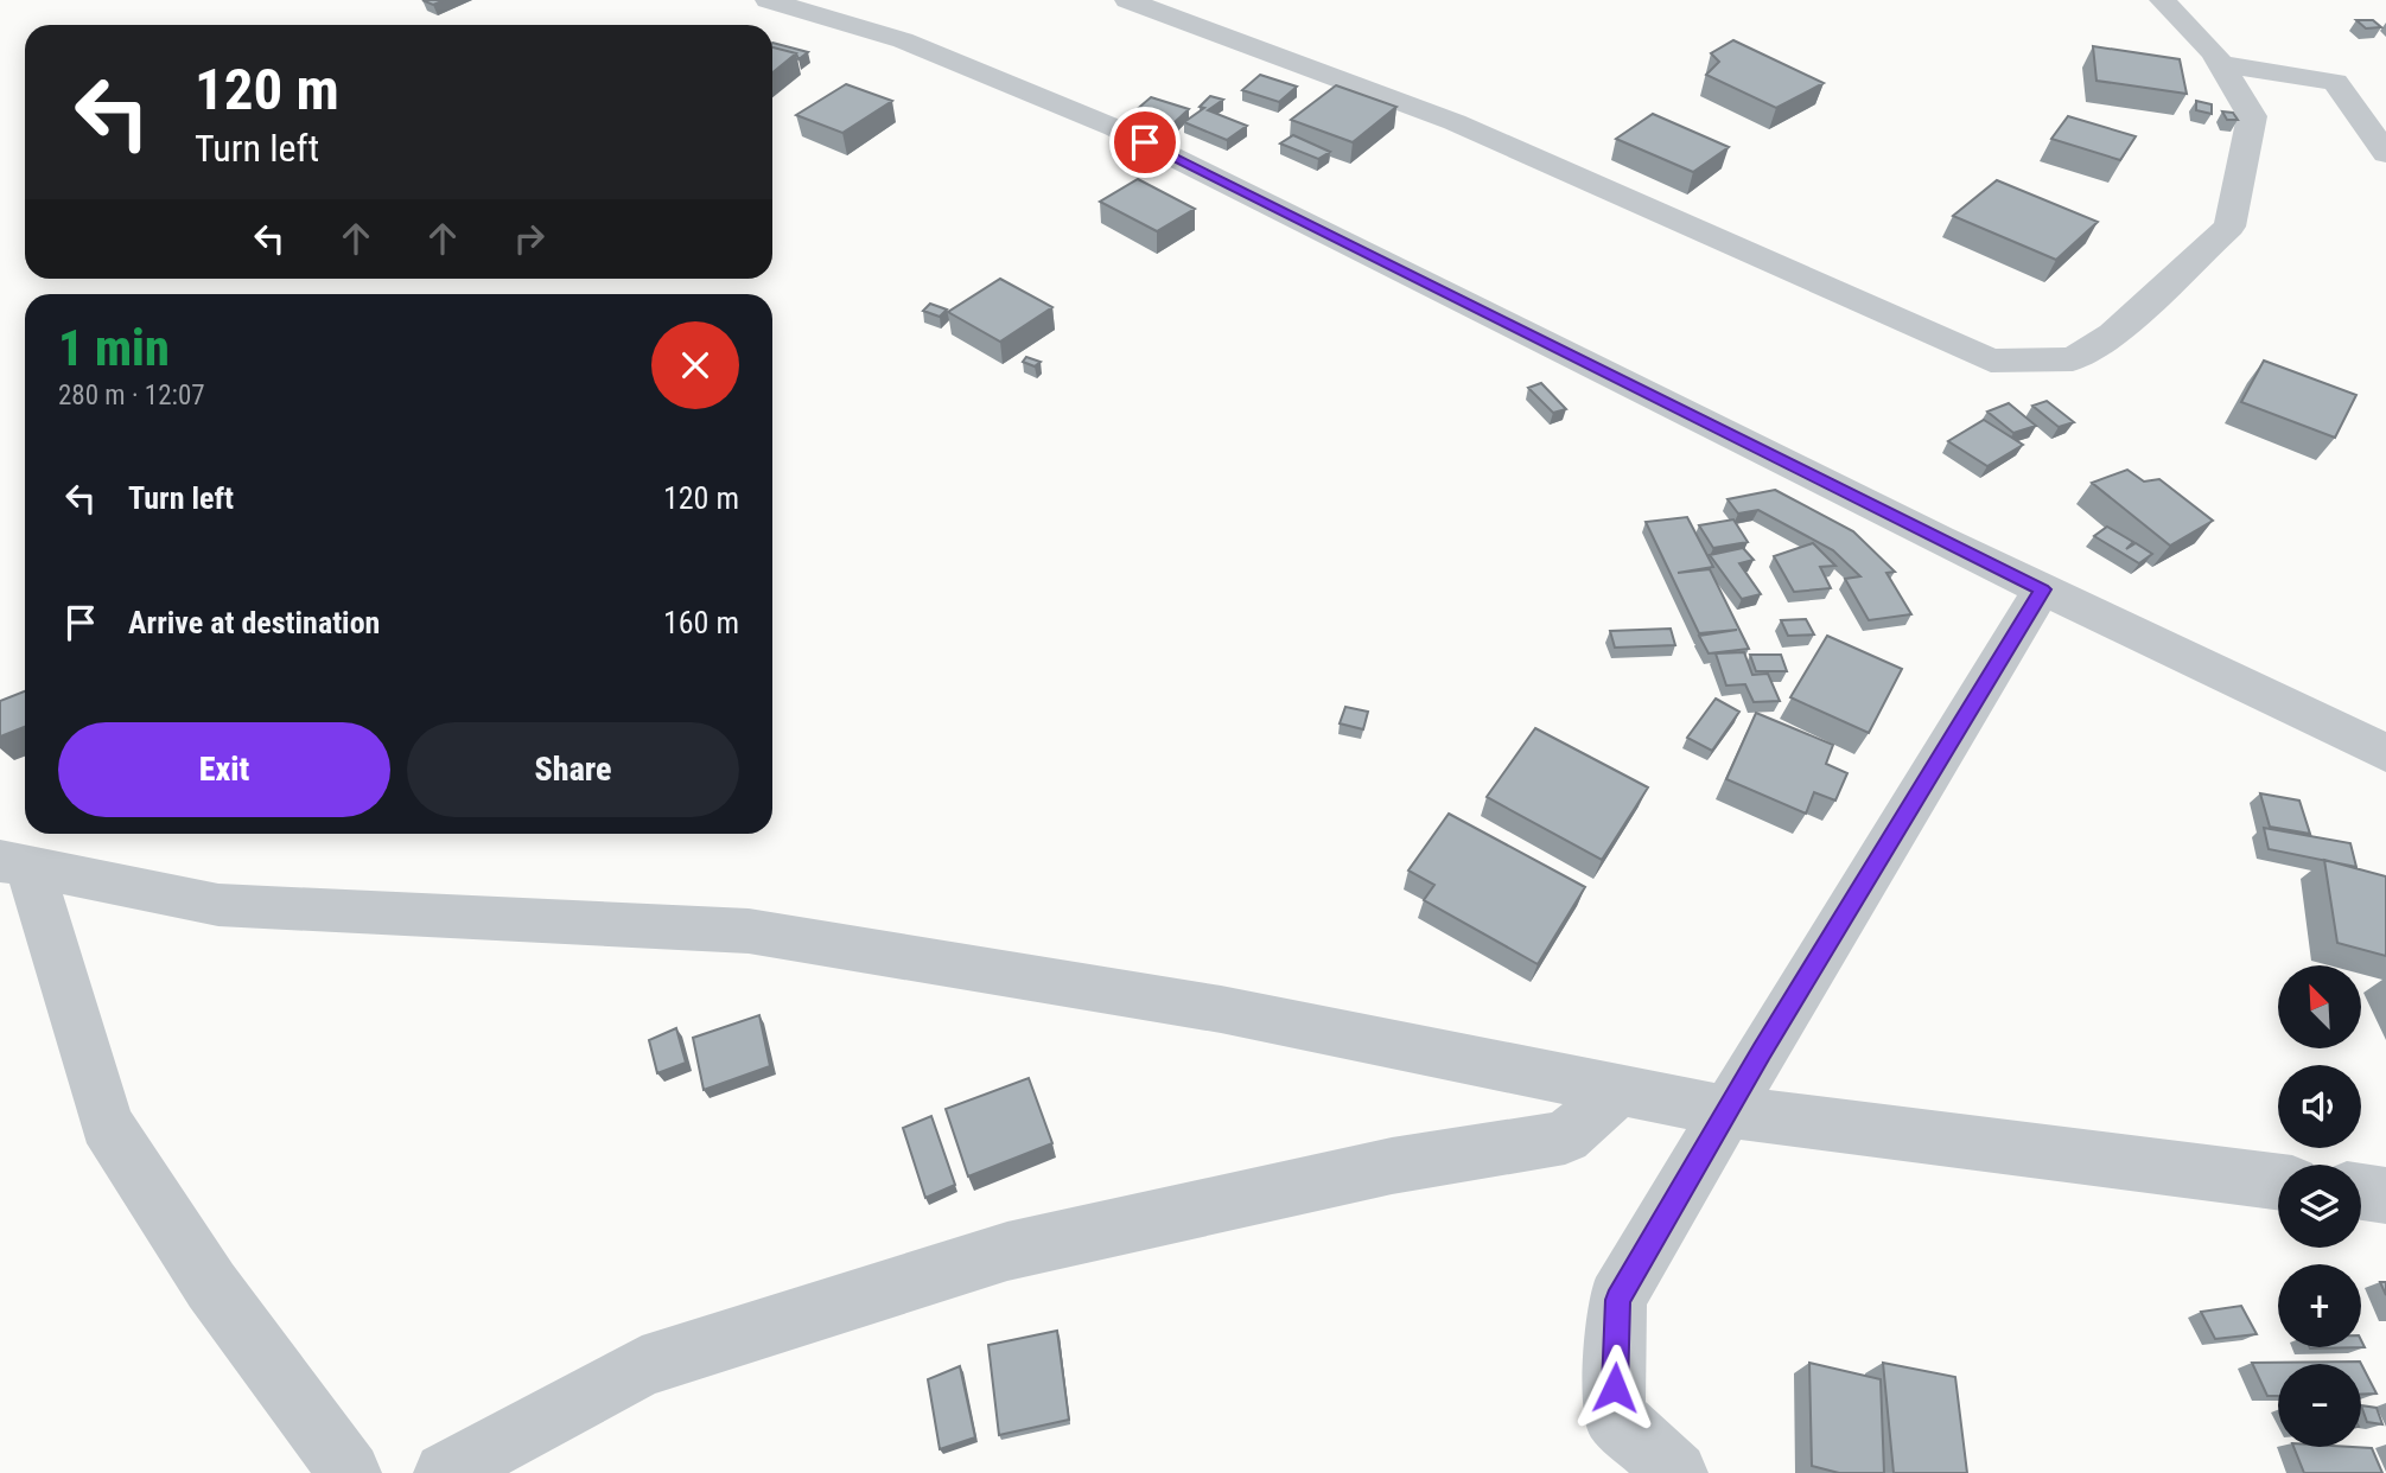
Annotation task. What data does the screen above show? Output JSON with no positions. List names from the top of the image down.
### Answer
{
  "north": "top left",
  "page": {
    "turn": ["120 m", "Turn left"],
    "heading": ["1 min", "280 m · 12:07"],
    "list": [
      {
        "name": "Turn left",
        "value": "120 m"
      },
      {
        "name": "Arrive at destination",
        "value": "160 m"
      }
    ],
    "buttons": ["Exit", "Share"],
    "map_buttons": ["+", "−"]
  }
}
